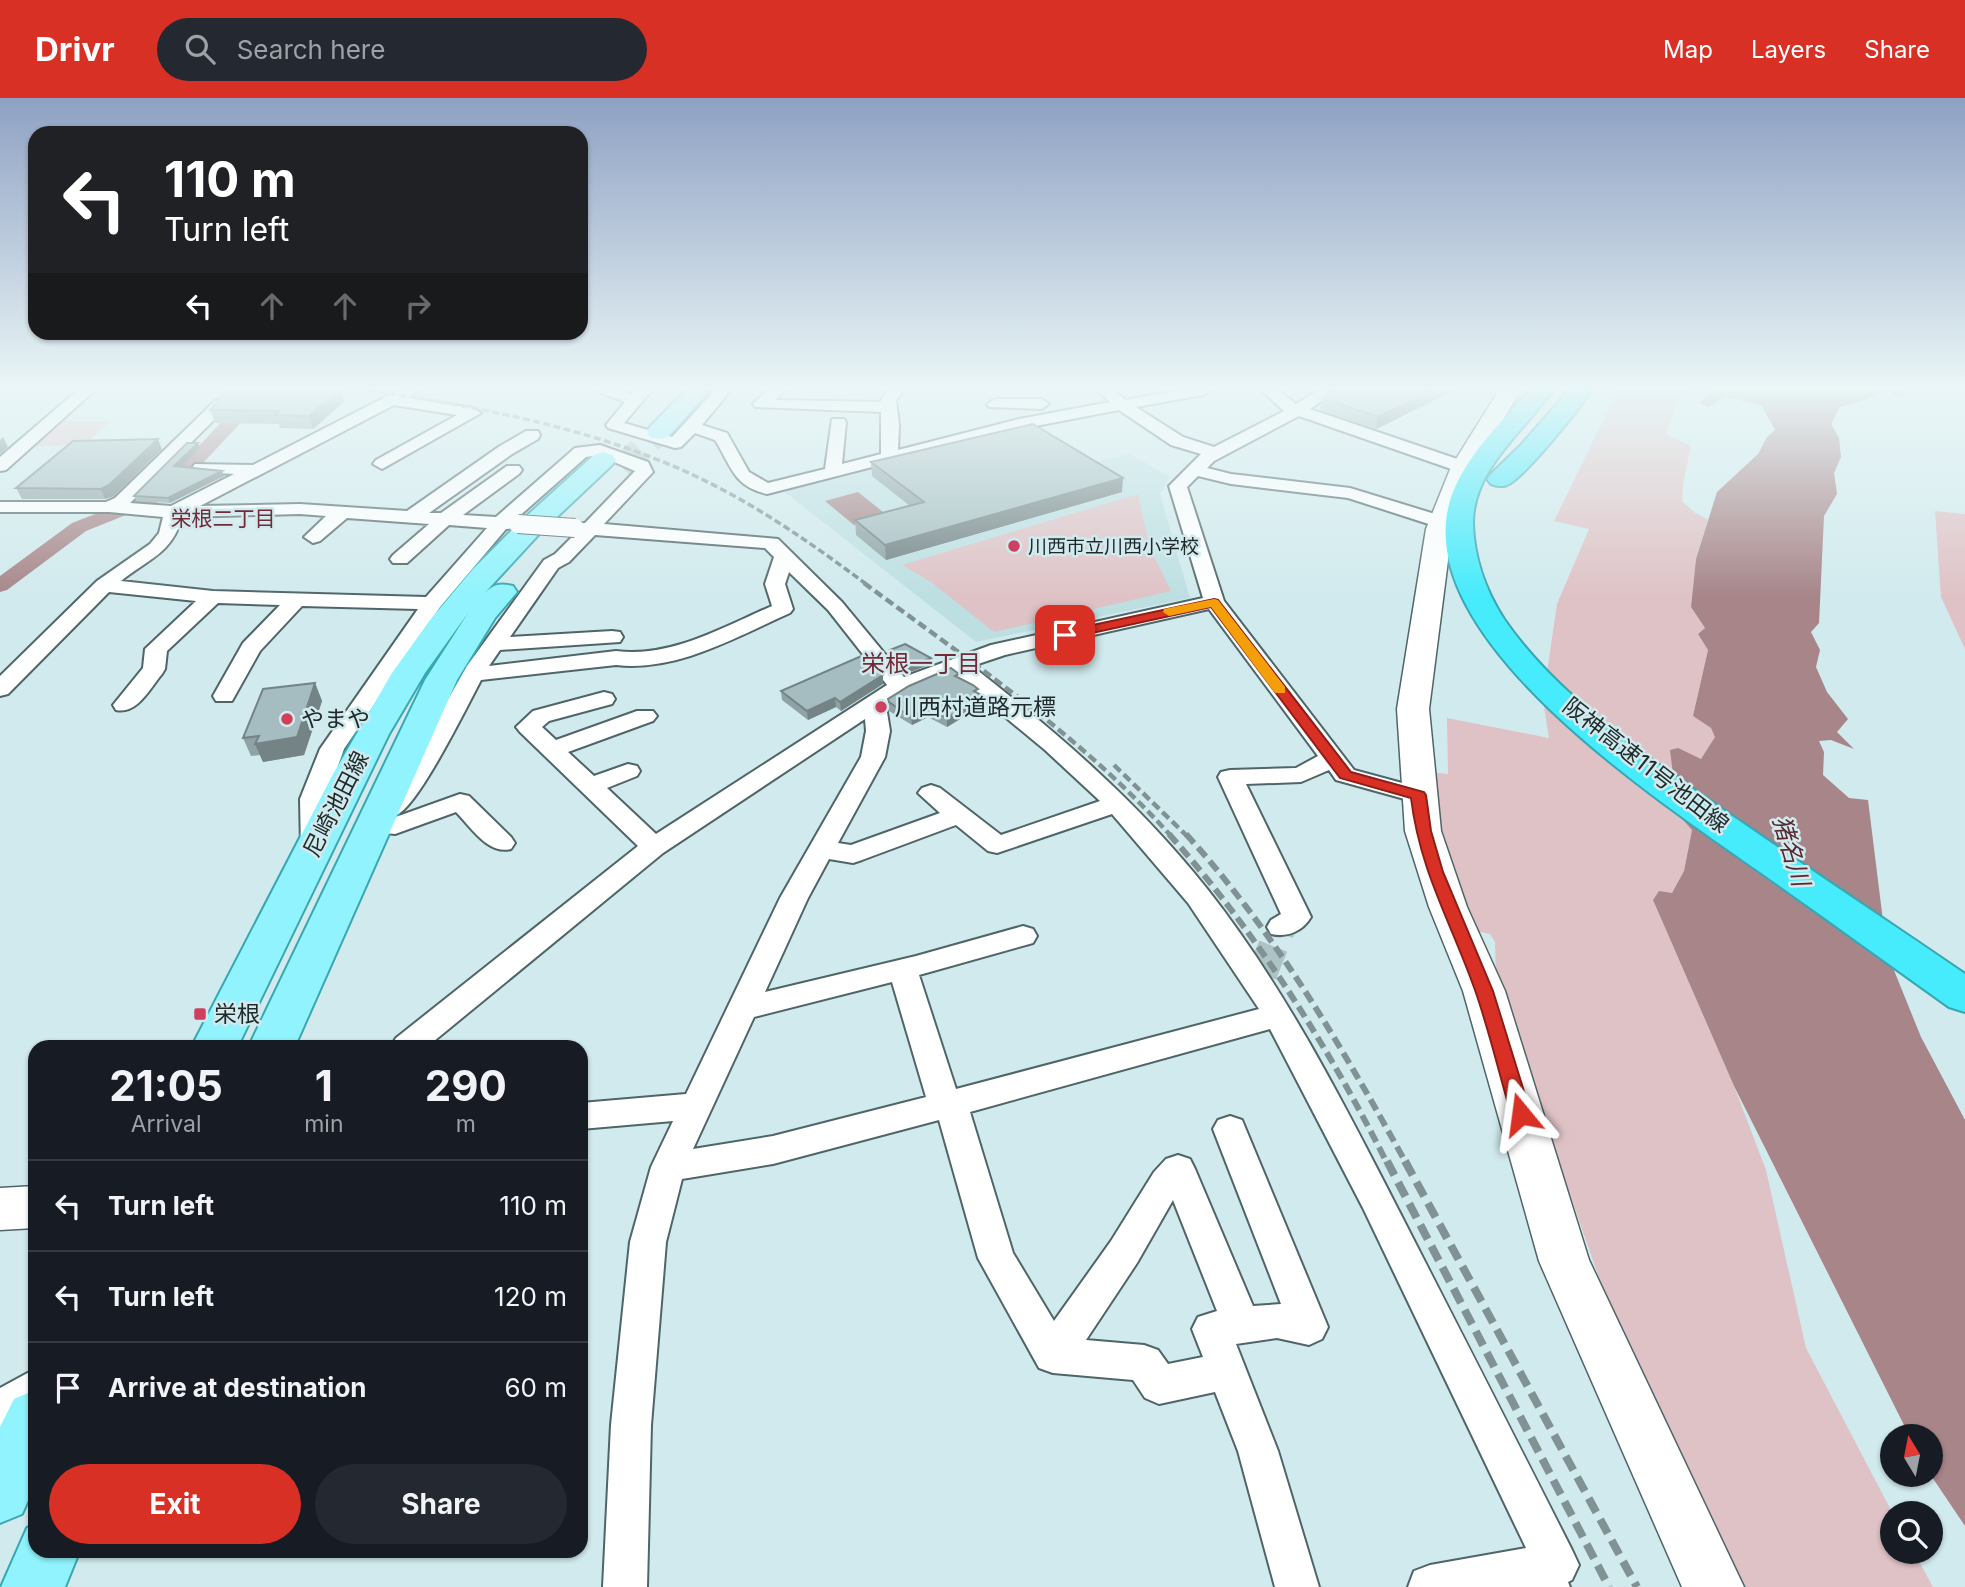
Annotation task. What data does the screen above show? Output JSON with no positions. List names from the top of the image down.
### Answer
{
  "streets": {
    "highway": ["阪神高速11号池田線"],
    "main road": ["尼崎池田線"]
  },
  "districts": ["栄根二丁目", "栄根一丁目"],
  "water": ["猪名川"],
  "places": {
    "other": ["川西市立川西小学校", "川西村道路元標", "やまや"],
    "transit": ["栄根"]
  },
  "north": "top",
  "page": {
    "header": "Drivr",
    "search": "Search here",
    "nav": ["Map", "Layers", "Share"],
    "turn": ["110 m", "Turn left"],
    "eta": [
      "21:05",
      "Arrival",
      "1",
      "min",
      "290",
      "m"
    ],
    "list": [
      {
        "name": "Turn left",
        "value": "110 m"
      },
      {
        "name": "Turn left",
        "value": "120 m"
      },
      {
        "name": "Arrive at destination",
        "value": "60 m"
      }
    ],
    "buttons": ["Exit", "Share"]
  }
}
